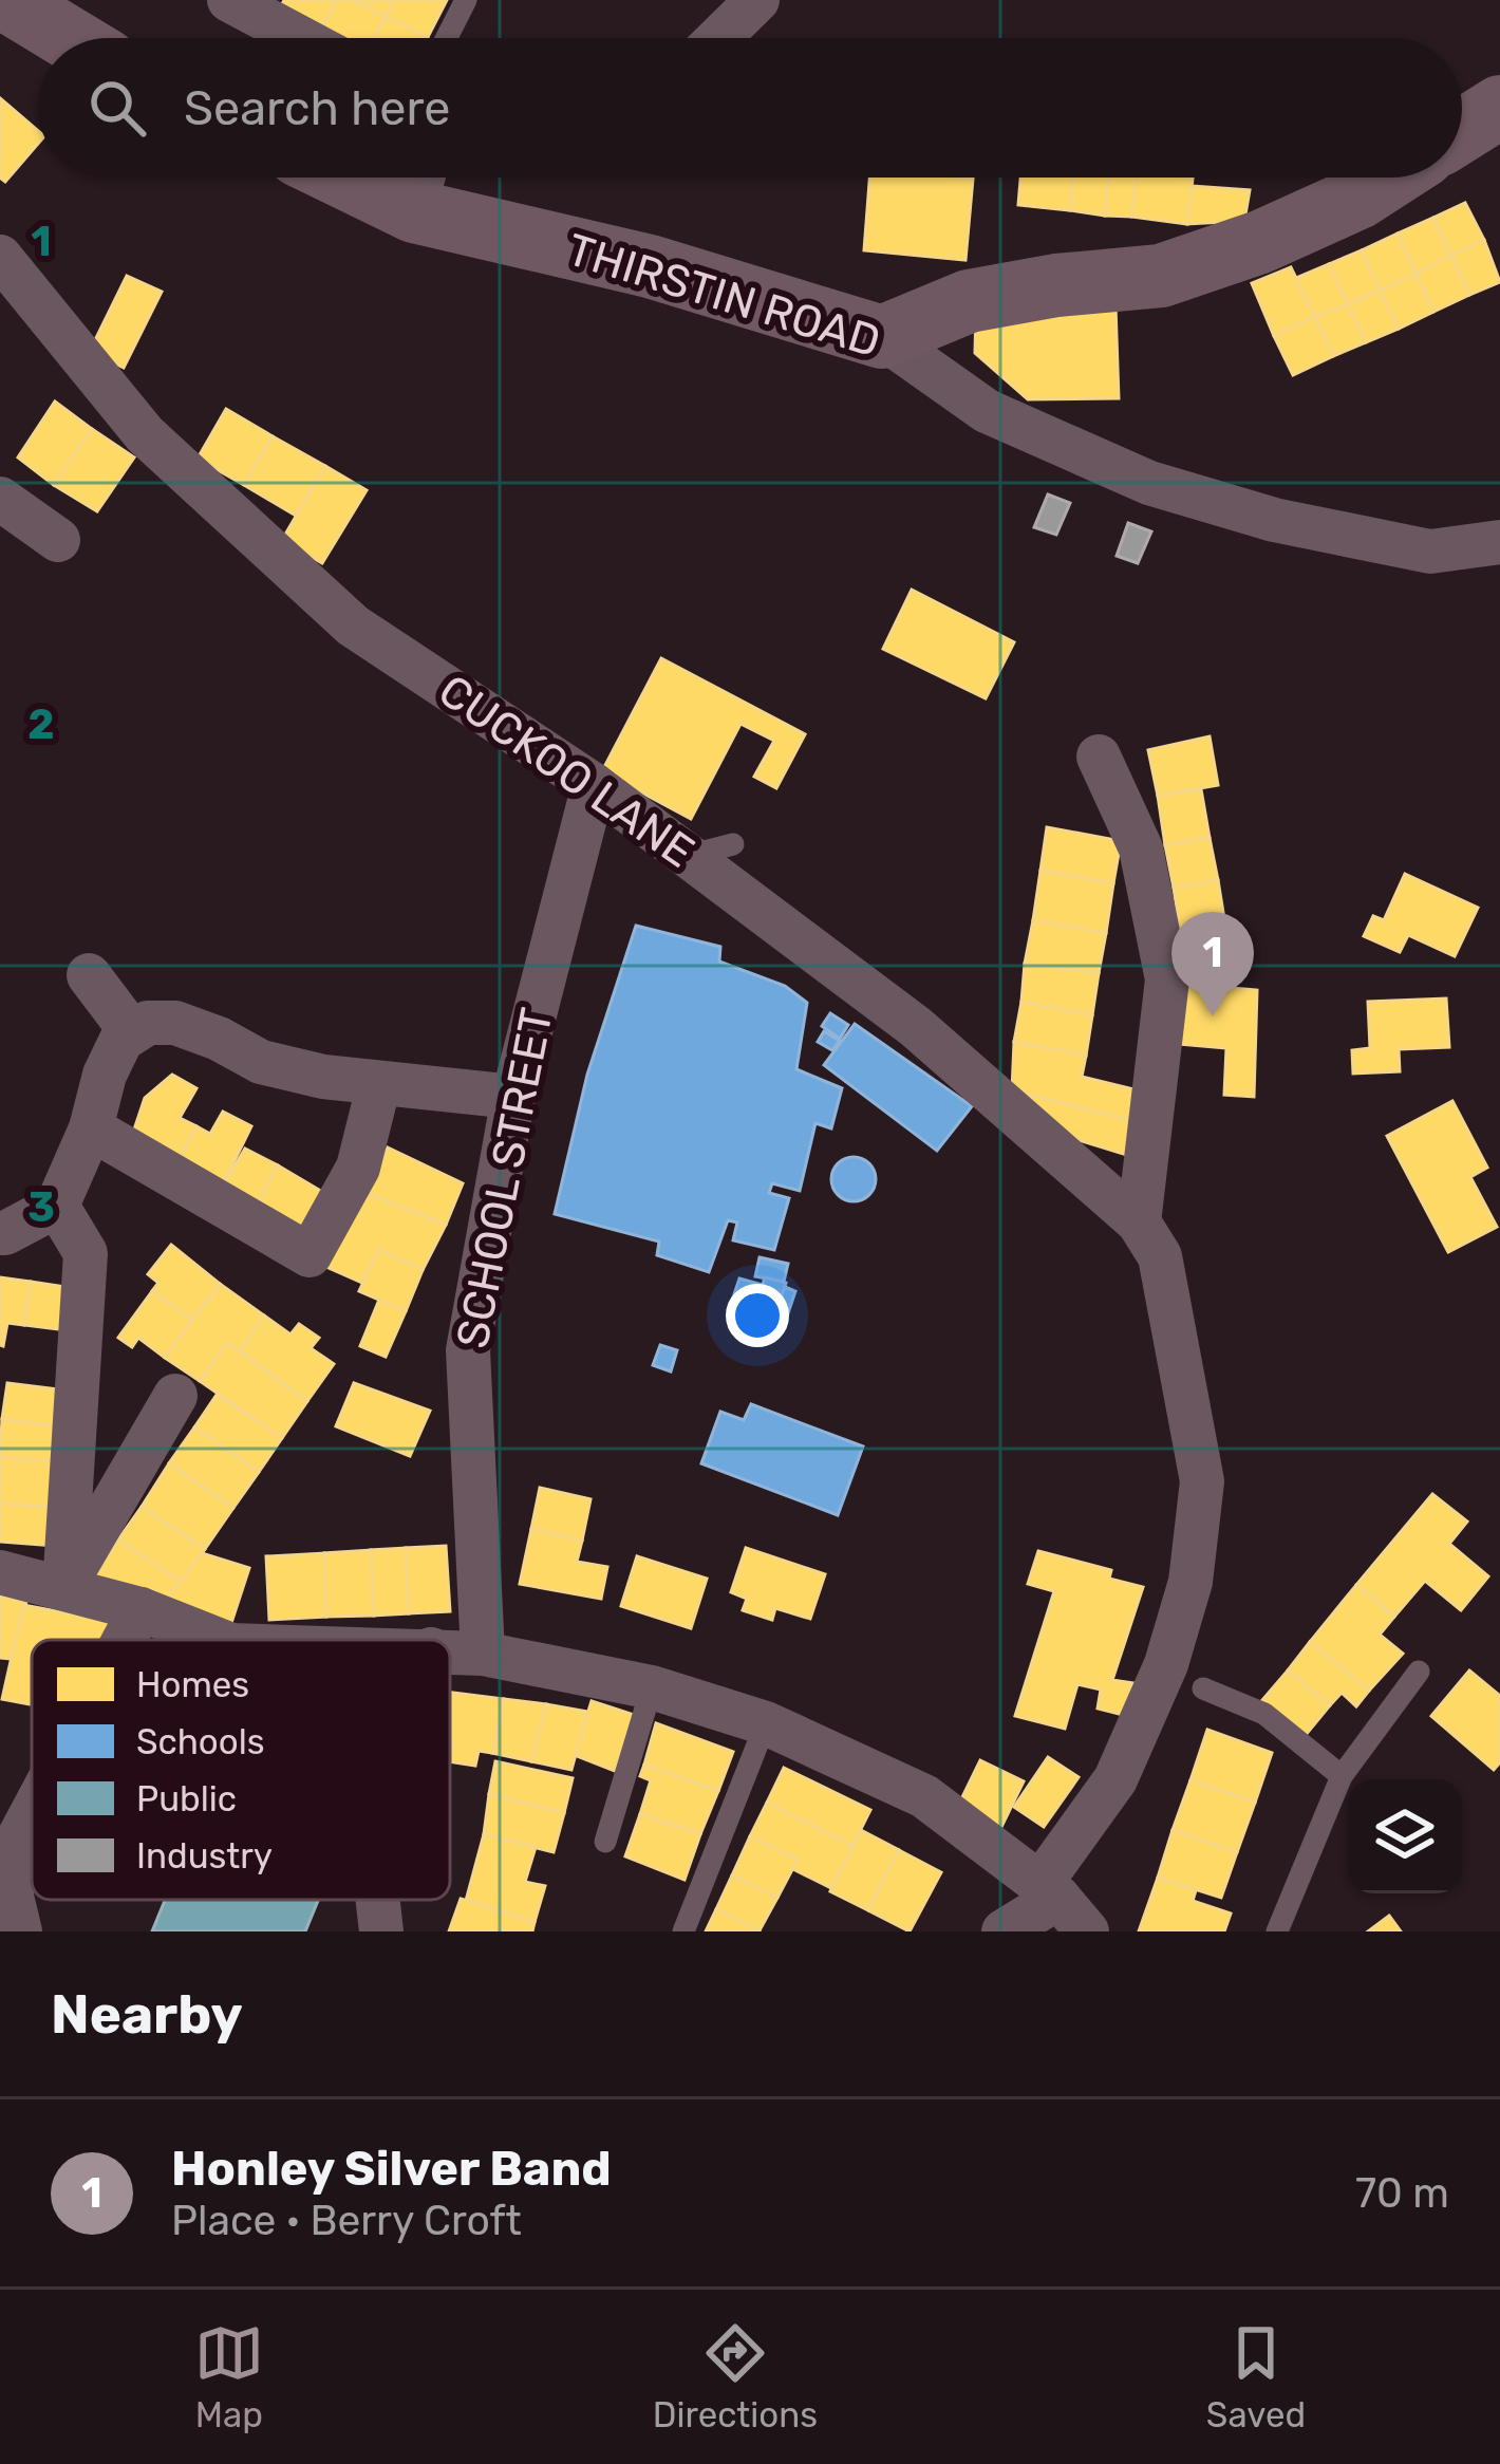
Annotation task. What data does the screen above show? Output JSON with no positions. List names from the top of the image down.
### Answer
{
  "streets": {
    "street": ["THIRSTIN ROAD", "CUCKOO LANE", "SCHOOL STREET"]
  },
  "crossings": [
    ["CUCKOO LANE", "SCHOOL STREET"]
  ],
  "legend": [
    "Homes",
    "Schools",
    "Public",
    "Industry"
  ],
  "page": {
    "search": "Search here",
    "pins": "1",
    "heading": "Nearby",
    "list": [
      {
        "mark": "1",
        "name": "Honley Silver Band",
        "note": "Place · Berry Croft",
        "value": "70 m"
      }
    ],
    "nav": ["Map", "Directions", "Saved"]
  },
  "grid": {
    "rows": ["1", "2", "3"]
  }
}
